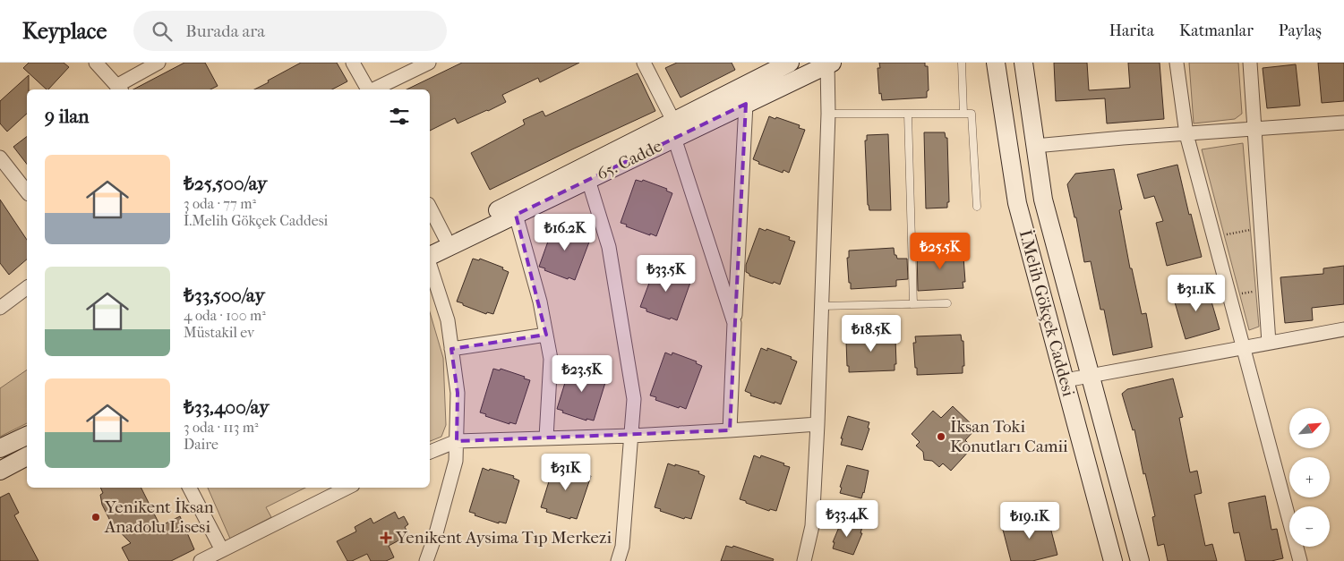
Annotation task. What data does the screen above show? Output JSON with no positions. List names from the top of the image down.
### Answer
{
  "streets": {
    "main road": ["65. Cadde", "İ.Melih Gökçek Caddesi"]
  },
  "places": {
    "other": ["İksan Toki Konutları Camii", "Yenikent İksan Anadolu Lisesi"],
    "health": ["Yenikent Aysima Tıp Merkezi"]
  },
  "north": "top right",
  "page": {
    "header": "Keyplace",
    "search": "Burada ara",
    "nav": ["Harita", "Katmanlar", "Paylaş"],
    "heading": "9 ilan",
    "list": [
      {
        "name": "₺25,500/ay",
        "note": "3 oda · 77 m² · İ.Melih Gökçek Caddesi"
      },
      {
        "name": "₺33,500/ay",
        "note": "4 oda · 100 m² · Müstakil ev"
      },
      {
        "name": "₺33,400/ay",
        "note": "3 oda · 113 m² · Daire"
      }
    ],
    "price": [
      "₺16.2K",
      "₺25.5K",
      "₺33.5K",
      "₺31.1K",
      "₺18.5K",
      "₺23.5K",
      "₺31K",
      "₺33.4K",
      "₺19.1K"
    ],
    "map_buttons": ["+", "−"]
  }
}
